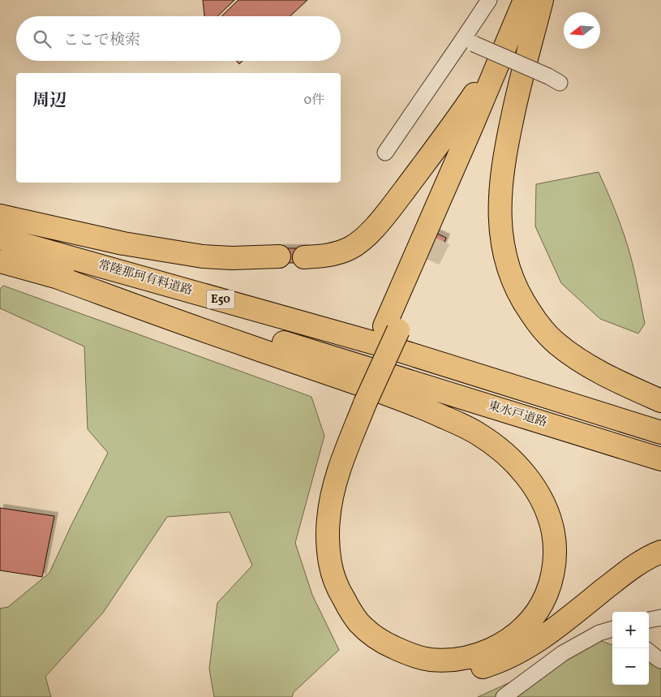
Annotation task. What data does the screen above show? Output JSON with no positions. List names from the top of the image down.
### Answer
{
  "streets": {
    "highway": ["常陸那珂有料道路", "E50", "東水戸道路"]
  },
  "crossings": [
    ["常陸那珂有料道路", "E50"],
    ["常陸那珂有料道路", "東水戸道路"]
  ],
  "north": "left",
  "page": {
    "search": "ここで検索",
    "heading": ["周辺", "0件"],
    "map_buttons": ["+", "−"]
  }
}
